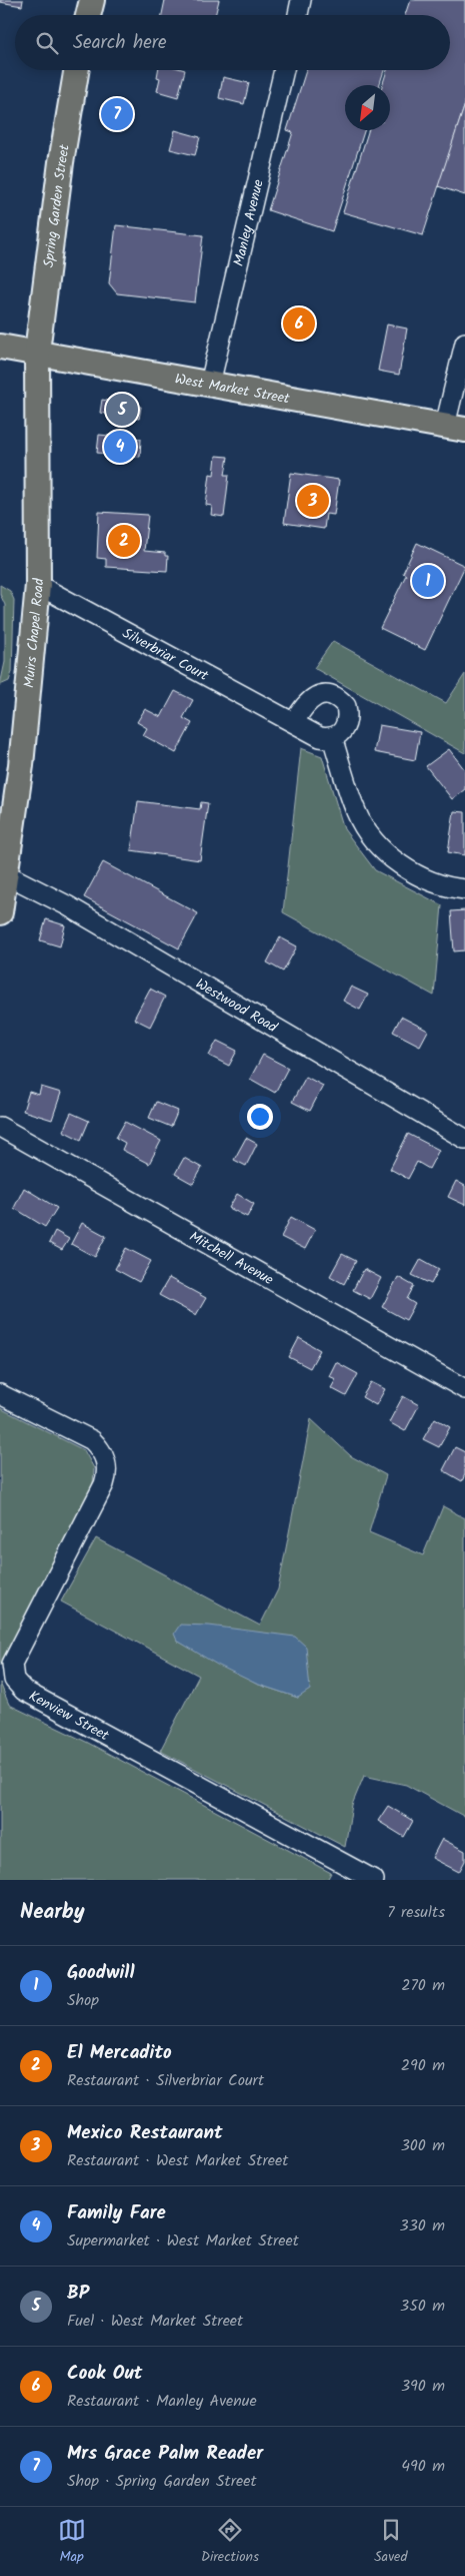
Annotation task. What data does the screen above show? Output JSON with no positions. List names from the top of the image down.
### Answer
{
  "streets": {
    "main road": ["Spring Garden Street", "West Market Street", "Muirs Chapel Road"],
    "street": [
      "Manley Avenue",
      "Silverbriar Court",
      "Westwood Road",
      "Mitchell Avenue",
      "Kenview Street"
    ]
  },
  "crossings": [
    ["Spring Garden Street", "West Market Street"],
    ["Spring Garden Street", "Muirs Chapel Road"],
    ["Manley Avenue", "West Market Street"],
    ["West Market Street", "Muirs Chapel Road"],
    ["Muirs Chapel Road", "Silverbriar Court"],
    ["Muirs Chapel Road", "Westwood Road"]
  ],
  "north": "bottom left",
  "page": {
    "search": "Search here",
    "pins": [
      "7",
      "6",
      "5",
      "4",
      "3",
      "2",
      "1"
    ],
    "heading": ["Nearby", "7 results"],
    "list": [
      {
        "mark": "1",
        "name": "Goodwill",
        "note": "Shop",
        "value": "270 m"
      },
      {
        "mark": "2",
        "name": "El Mercadito",
        "note": "Restaurant · Silverbriar Court",
        "value": "290 m"
      },
      {
        "mark": "3",
        "name": "Mexico Restaurant",
        "note": "Restaurant · West Market Street",
        "value": "300 m"
      },
      {
        "mark": "4",
        "name": "Family Fare",
        "note": "Supermarket · West Market Street",
        "value": "330 m"
      },
      {
        "mark": "5",
        "name": "BP",
        "note": "Fuel · West Market Street",
        "value": "350 m"
      },
      {
        "mark": "6",
        "name": "Cook Out",
        "note": "Restaurant · Manley Avenue",
        "value": "390 m"
      },
      {
        "mark": "7",
        "name": "Mrs Grace Palm Reader",
        "note": "Shop · Spring Garden Street",
        "value": "490 m"
      }
    ],
    "nav": ["Map", "Directions", "Saved"]
  }
}
